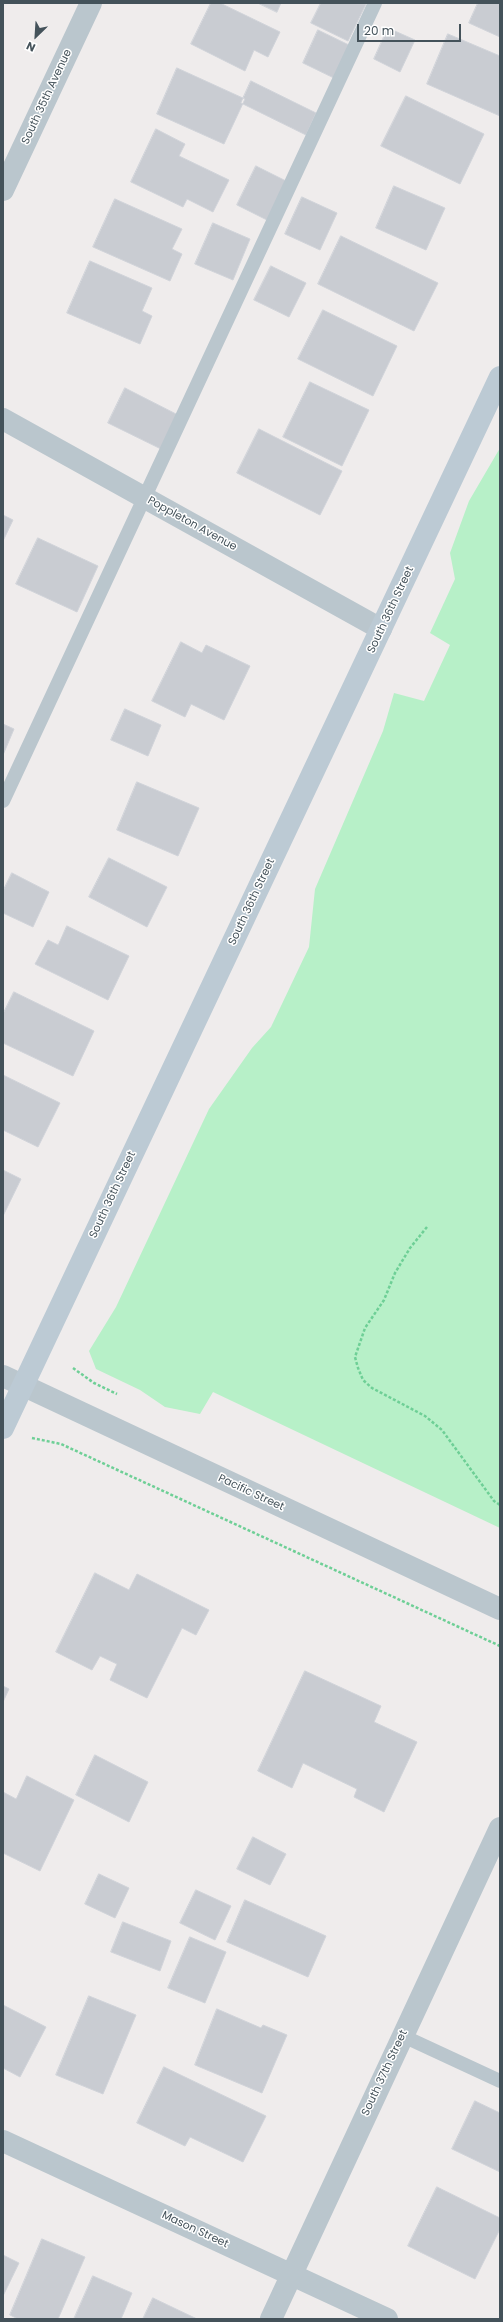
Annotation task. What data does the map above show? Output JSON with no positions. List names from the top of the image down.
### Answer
{
  "streets": {
    "street": [
      "South 35th Avenue",
      "Poppleton Avenue",
      "South 36th Street",
      "Pacific Street",
      "South 37th Street",
      "Mason Street"
    ]
  },
  "crossings": [
    ["Poppleton Avenue", "South 36th Street"],
    ["South 36th Street", "Pacific Street"],
    ["South 37th Street", "Mason Street"]
  ],
  "scale_bar": "20 m",
  "north": "bottom left"
}
